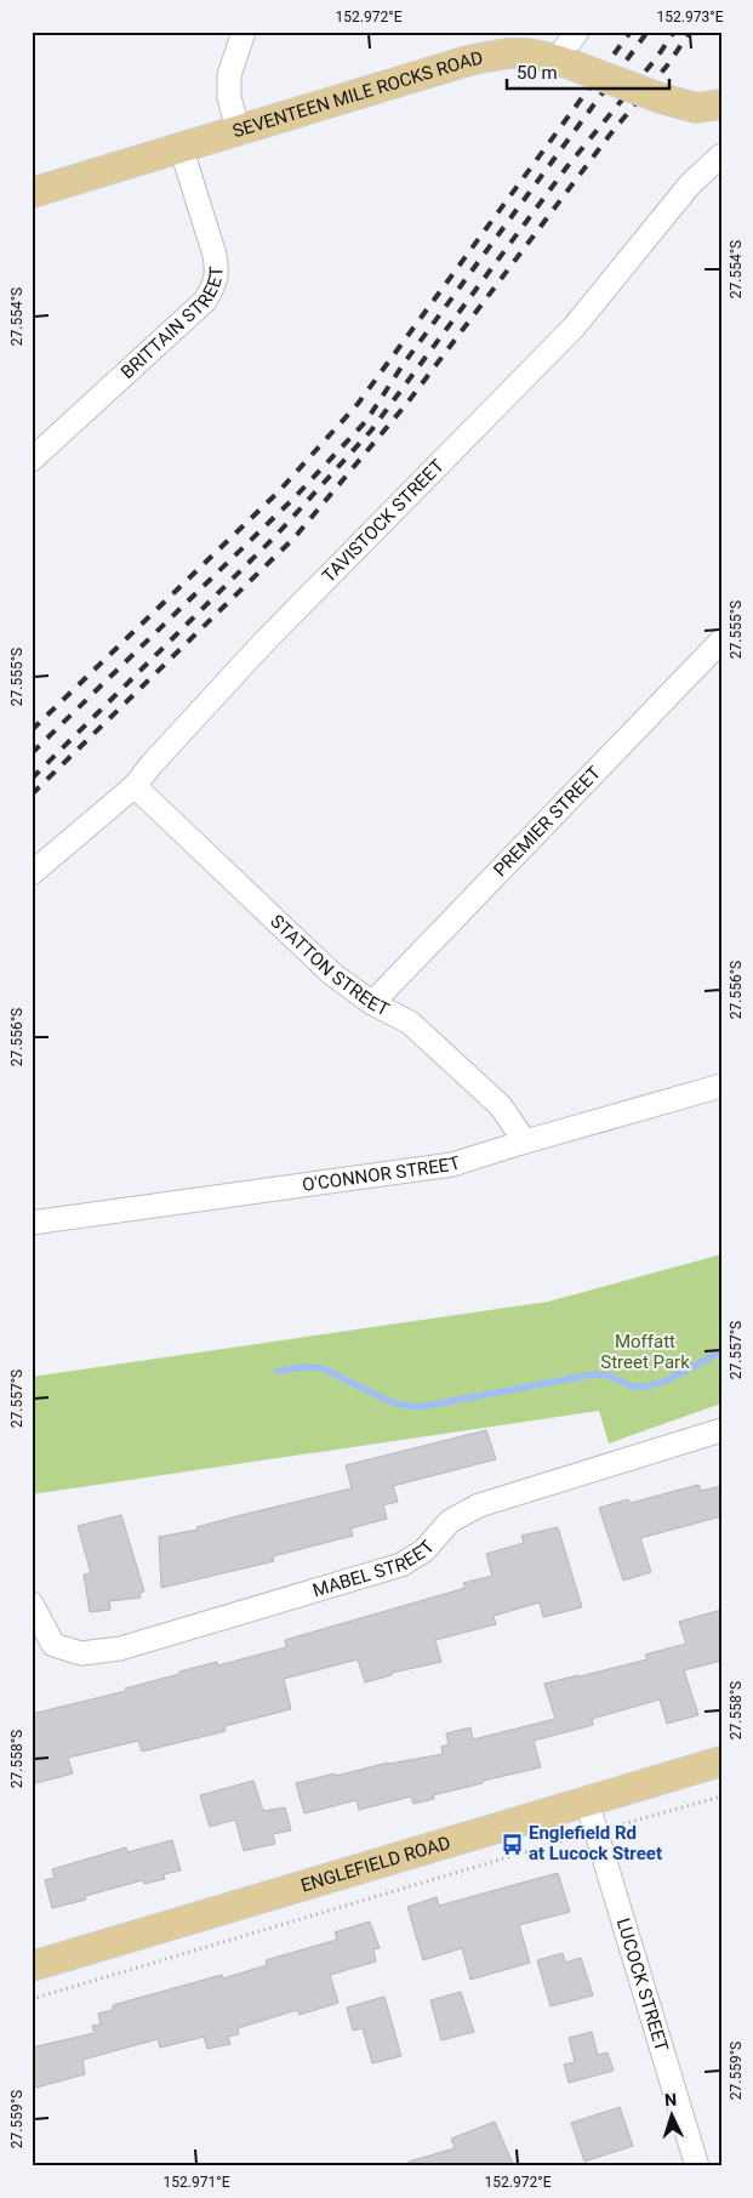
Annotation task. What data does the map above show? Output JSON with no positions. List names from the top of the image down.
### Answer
{
  "streets": {
    "main road": ["SEVENTEEN MILE ROCKS ROAD", "ENGLEFIELD ROAD"],
    "street": [
      "BRITTAIN STREET",
      "TAVISTOCK STREET",
      "PREMIER STREET",
      "STATTON STREET",
      "O'CONNOR STREET",
      "MABEL STREET",
      "LUCOCK STREET"
    ]
  },
  "crossings": [
    ["SEVENTEEN MILE ROCKS ROAD", "BRITTAIN STREET"],
    ["TAVISTOCK STREET", "STATTON STREET"],
    ["PREMIER STREET", "STATTON STREET"],
    ["STATTON STREET", "O'CONNOR STREET"],
    ["ENGLEFIELD ROAD", "LUCOCK STREET"]
  ],
  "parks": ["Moffatt Street Park"],
  "places": {
    "bus stop": ["Englefield Rd at Lucock Street"]
  },
  "scale_bar": "50 m",
  "north": "top",
  "coordinates": [
    "152.972°E",
    "152.973°E",
    "27.554°S",
    "27.555°S",
    "27.556°S",
    "27.557°S",
    "27.558°S",
    "27.559°S",
    "152.971°E"
  ]
}
